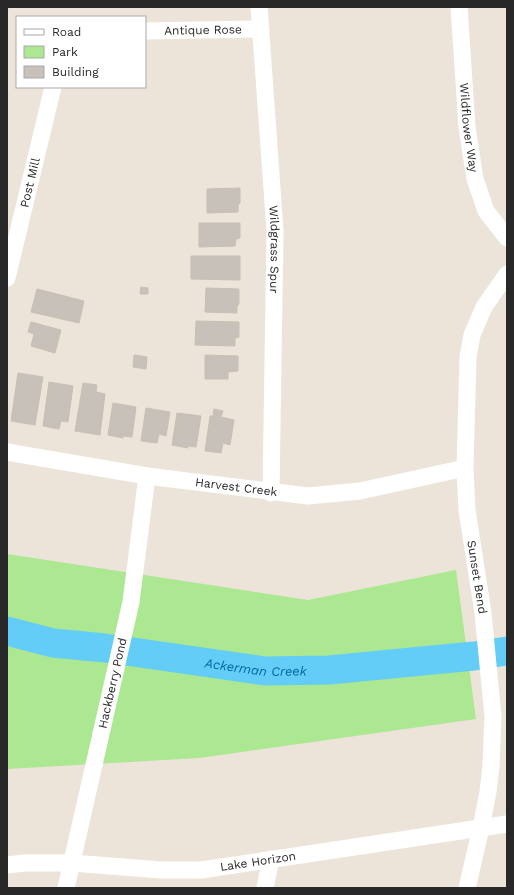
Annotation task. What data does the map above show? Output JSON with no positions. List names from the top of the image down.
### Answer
{
  "streets": {
    "street": [
      "Antique Rose",
      "Wildflower Way",
      "Post Mill",
      "Wildgrass Spur",
      "Harvest Creek",
      "Sunset Bend",
      "Hackberry Pond",
      "Lake Horizon"
    ]
  },
  "crossings": [
    ["Antique Rose", "Wildgrass Spur"],
    ["Wildgrass Spur", "Harvest Creek"],
    ["Harvest Creek", "Sunset Bend"],
    ["Harvest Creek", "Hackberry Pond"],
    ["Sunset Bend", "Lake Horizon"],
    ["Hackberry Pond", "Lake Horizon"]
  ],
  "water": ["Ackerman Creek"],
  "legend": ["Road", "Park", "Building"]
}
